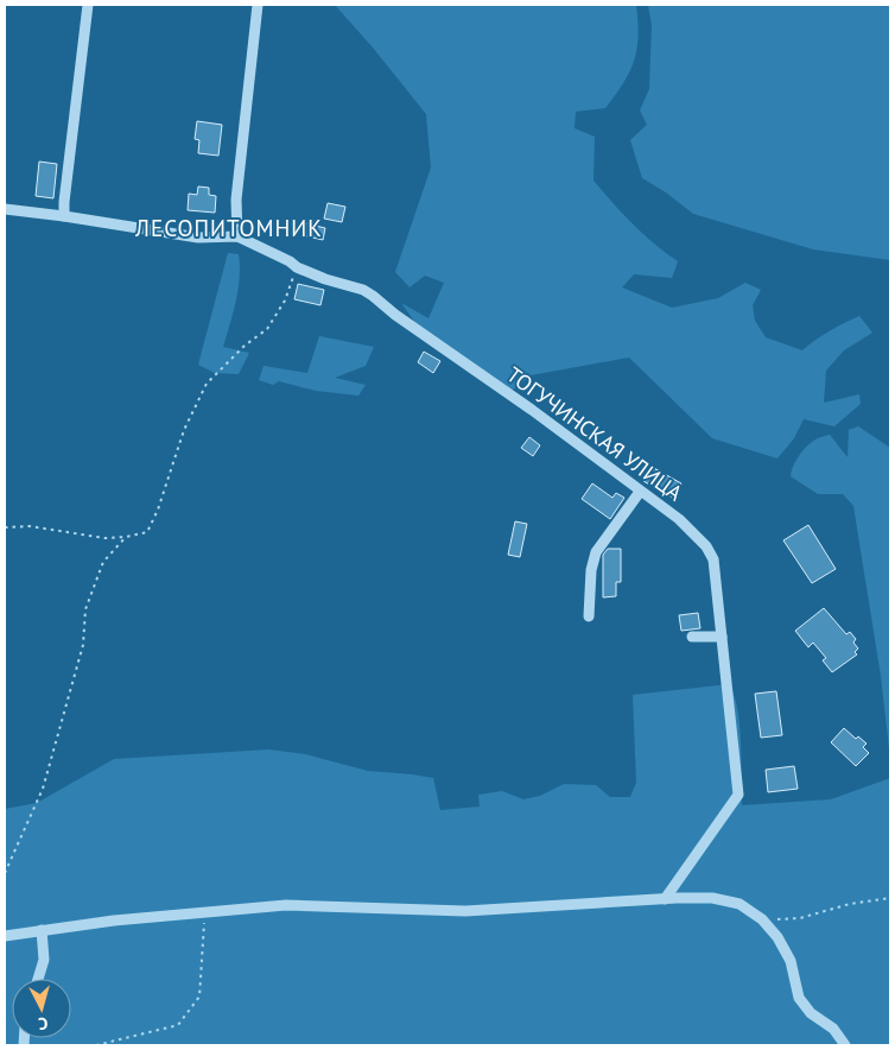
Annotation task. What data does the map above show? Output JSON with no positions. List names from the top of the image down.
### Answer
{
  "streets": {
    "street": ["ТОГУЧИНСКАЯ УЛИЦА"]
  },
  "districts": ["ЛЕСОПИТОМНИК"],
  "north": "bottom"
}
